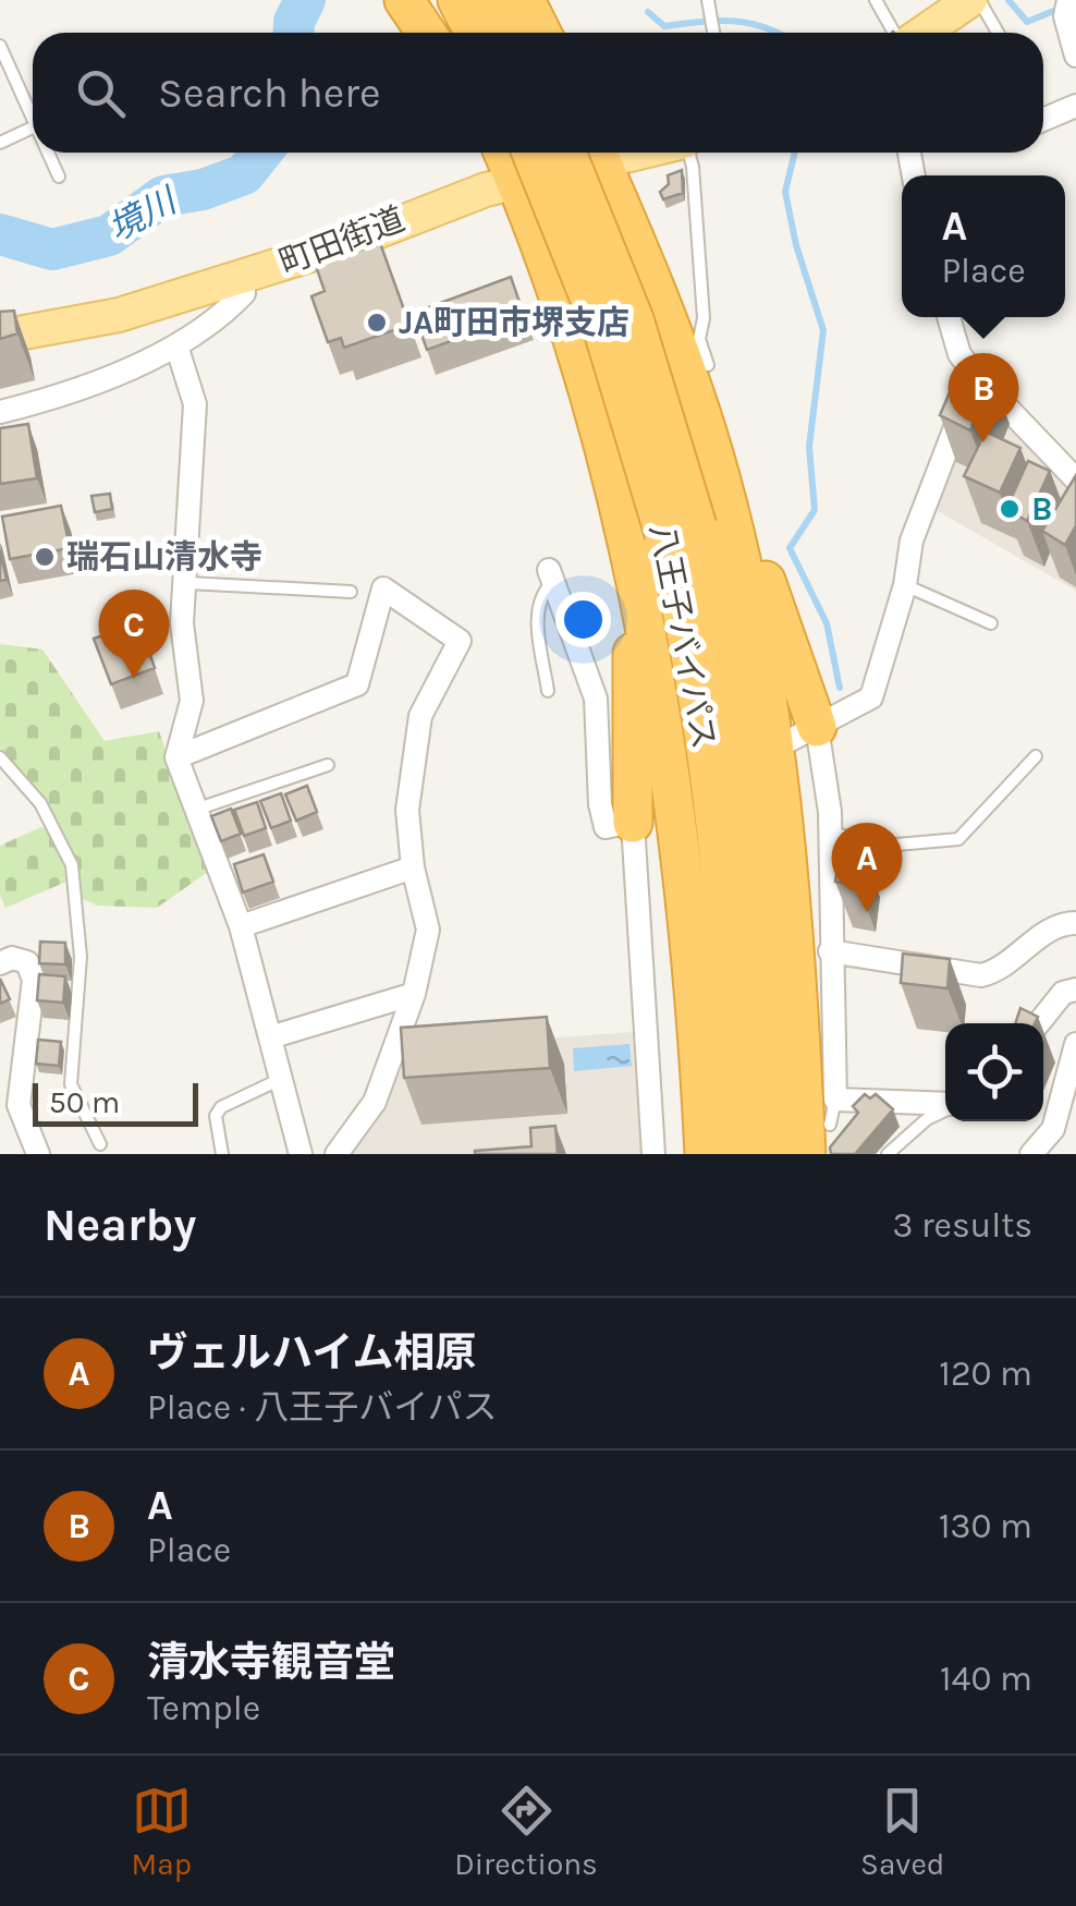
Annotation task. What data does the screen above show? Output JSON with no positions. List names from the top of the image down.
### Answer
{
  "streets": {
    "highway": ["八王子バイパス"],
    "main road": ["町田街道"]
  },
  "water": ["境川"],
  "places": ["JA町田市堺支店", "B", "瑞石山清水寺"],
  "scale_bar": "50 m",
  "page": {
    "search": "Search here",
    "popup": ["A", "Place"],
    "pins": ["B", "C", "A"],
    "scale": "50 m",
    "heading": ["Nearby", "3 results"],
    "list": [
      {
        "mark": "A",
        "name": "ヴェルハイム相原",
        "note": "Place · 八王子バイパス",
        "value": "120 m"
      },
      {
        "mark": "B",
        "name": "A",
        "note": "Place",
        "value": "130 m"
      },
      {
        "mark": "C",
        "name": "清水寺観音堂",
        "note": "Temple",
        "value": "140 m"
      }
    ],
    "nav": ["Map", "Directions", "Saved"]
  }
}
